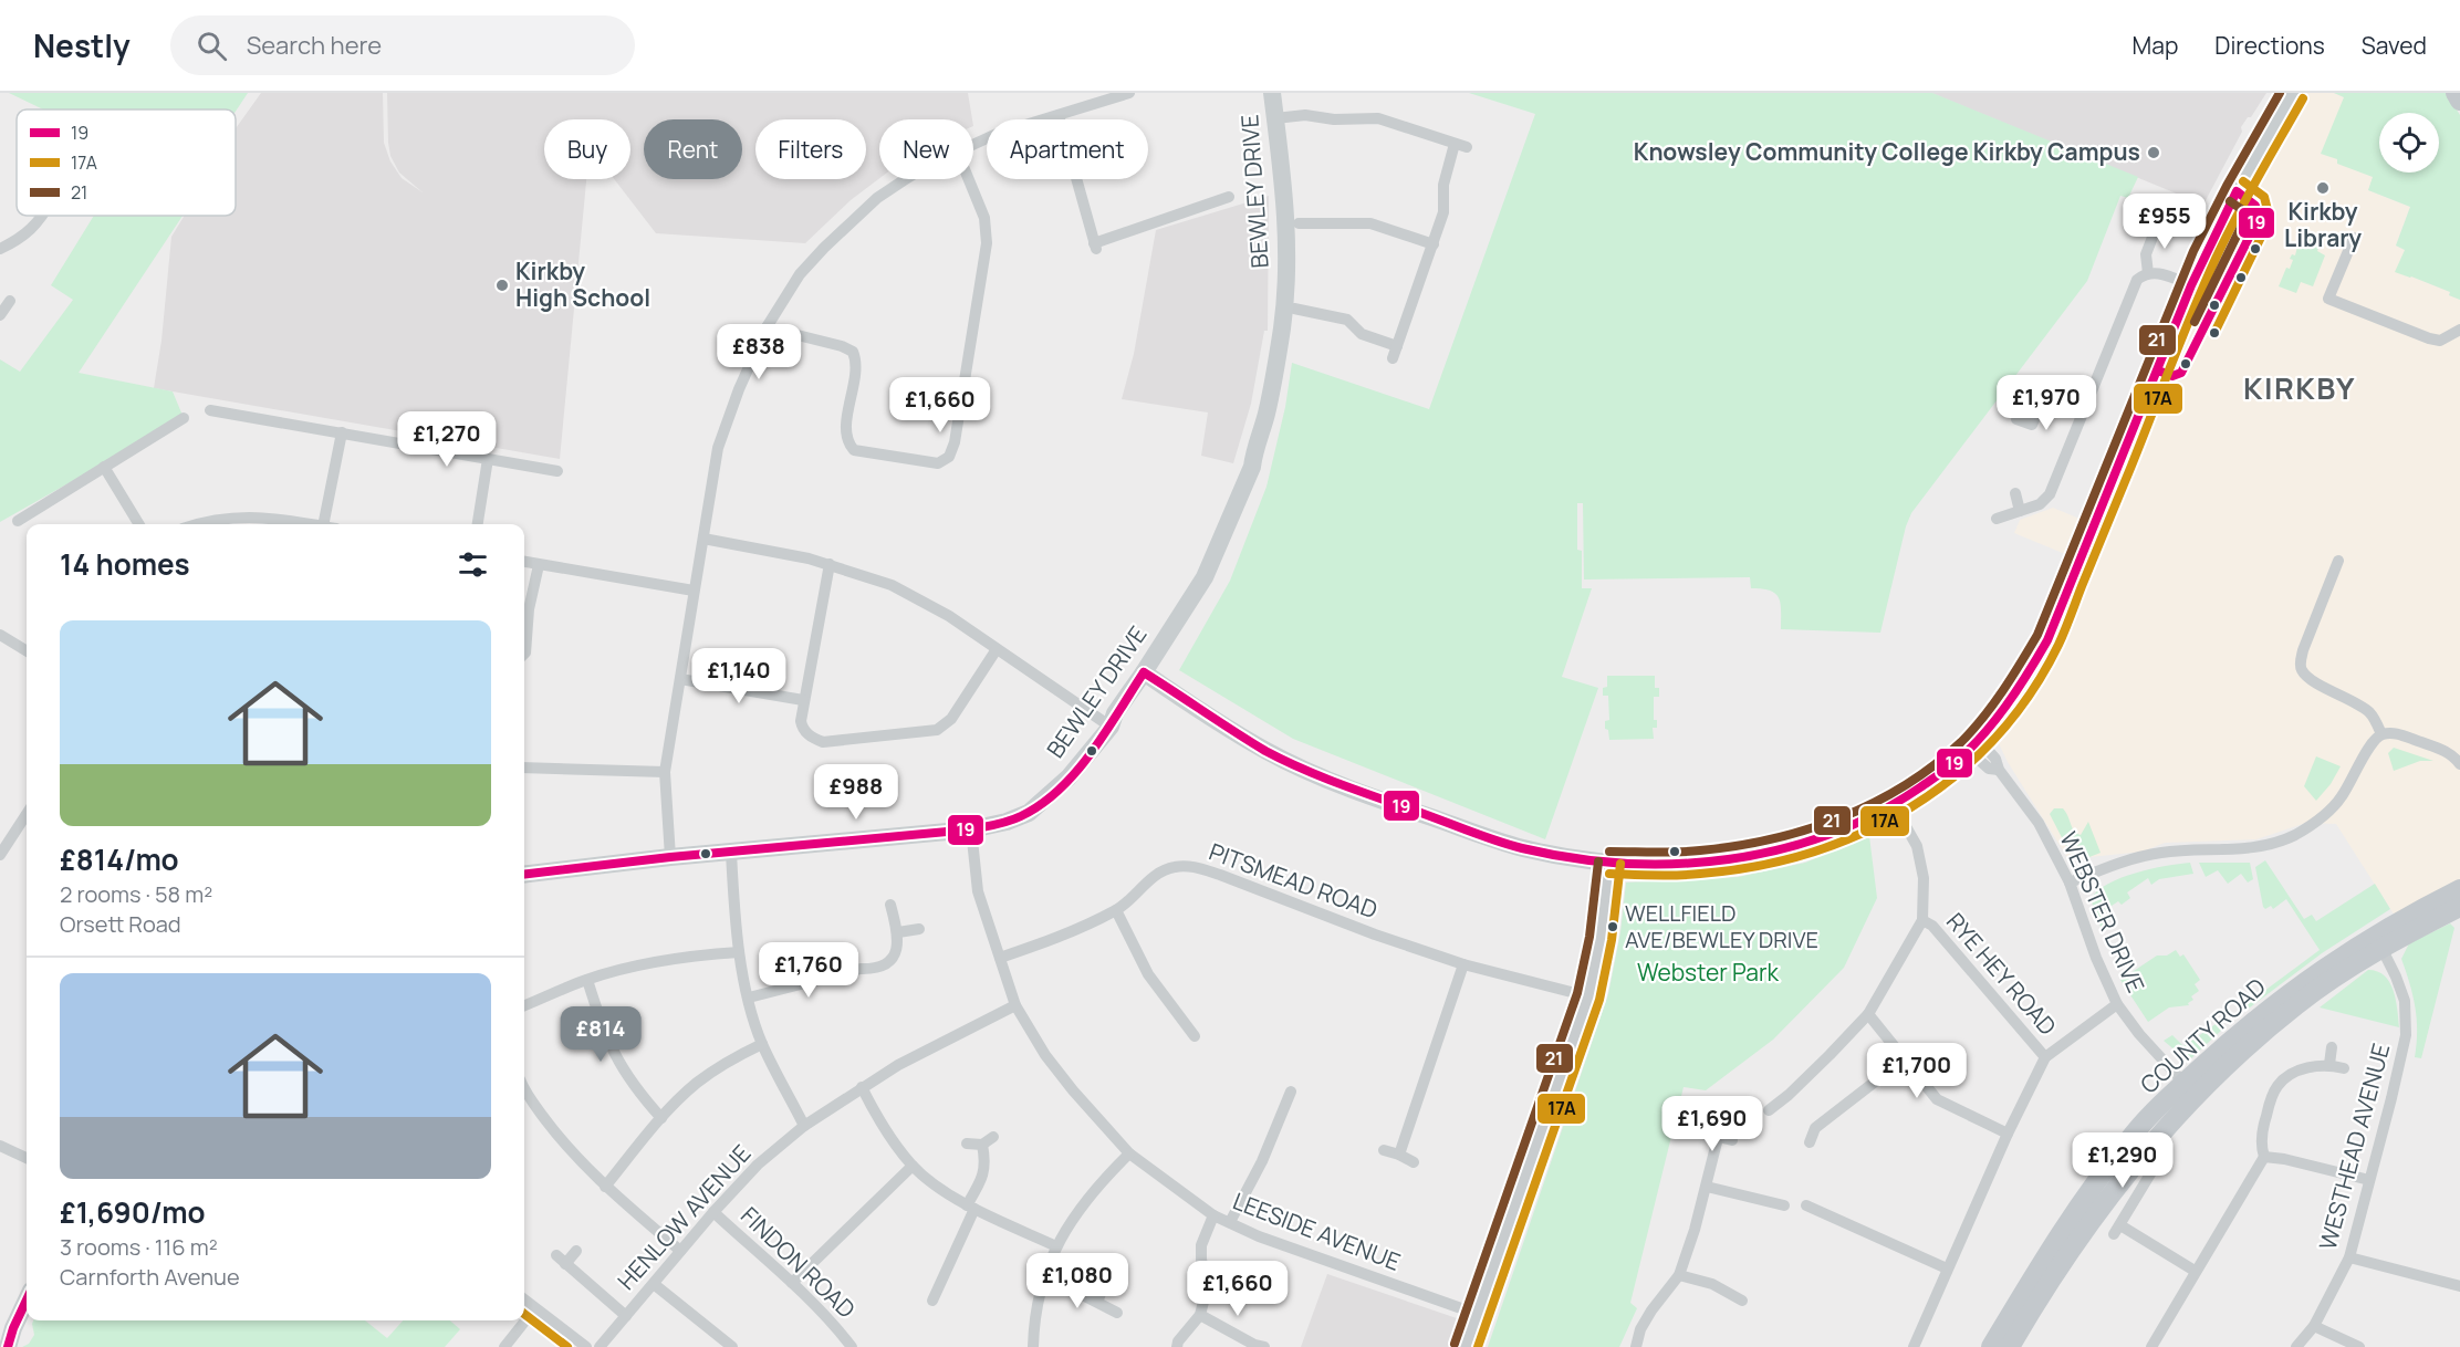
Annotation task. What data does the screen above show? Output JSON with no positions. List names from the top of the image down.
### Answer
{
  "streets": {
    "main road": ["COUNTY ROAD"],
    "street": [
      "BEWLEY DRIVE",
      "PITSMEAD ROAD",
      "WEBSTER DRIVE",
      "RYE HEY ROAD",
      "WESTHEAD AVENUE",
      "HENLOW AVENUE",
      "LEESIDE AVENUE",
      "FINDON ROAD"
    ]
  },
  "crossings": [
    ["BEWLEY DRIVE", "LEESIDE AVENUE"],
    ["PITSMEAD ROAD", "LEESIDE AVENUE"],
    ["WEBSTER DRIVE", "COUNTY ROAD"],
    ["COUNTY ROAD", "WESTHEAD AVENUE"],
    ["HENLOW AVENUE", "LEESIDE AVENUE"],
    ["HENLOW AVENUE", "FINDON ROAD"]
  ],
  "districts": ["KIRKBY"],
  "parks": ["Webster Park"],
  "places": [
    "Knowsley Community College Kirkby Campus",
    "Kirkby Library",
    "Kirkby High School",
    "WELLFIELD AVE/BEWLEY DRIVE"
  ],
  "lines": ["transit line 21", "transit line 17A", "transit line 19"],
  "legend": ["19", "17A", "21"],
  "page": {
    "header": "Nestly",
    "search": "Search here",
    "nav": ["Map", "Directions", "Saved"],
    "chip": [
      "Buy",
      "Rent",
      "Filters",
      "New",
      "Apartment"
    ],
    "price": [
      "£955",
      "£838",
      "£1,970",
      "£1,660",
      "£1,270",
      "£1,140",
      "£988",
      "£1,760",
      "£814",
      "£1,700",
      "£1,690",
      "£1,290",
      "£1,080",
      "£1,660"
    ],
    "heading": "14 homes",
    "list": [
      {
        "name": "£814/mo",
        "note": "2 rooms · 58 m² · Orsett Road"
      },
      {
        "name": "£1,690/mo",
        "note": "3 rooms · 116 m² · Carnforth Avenue"
      }
    ]
  }
}
